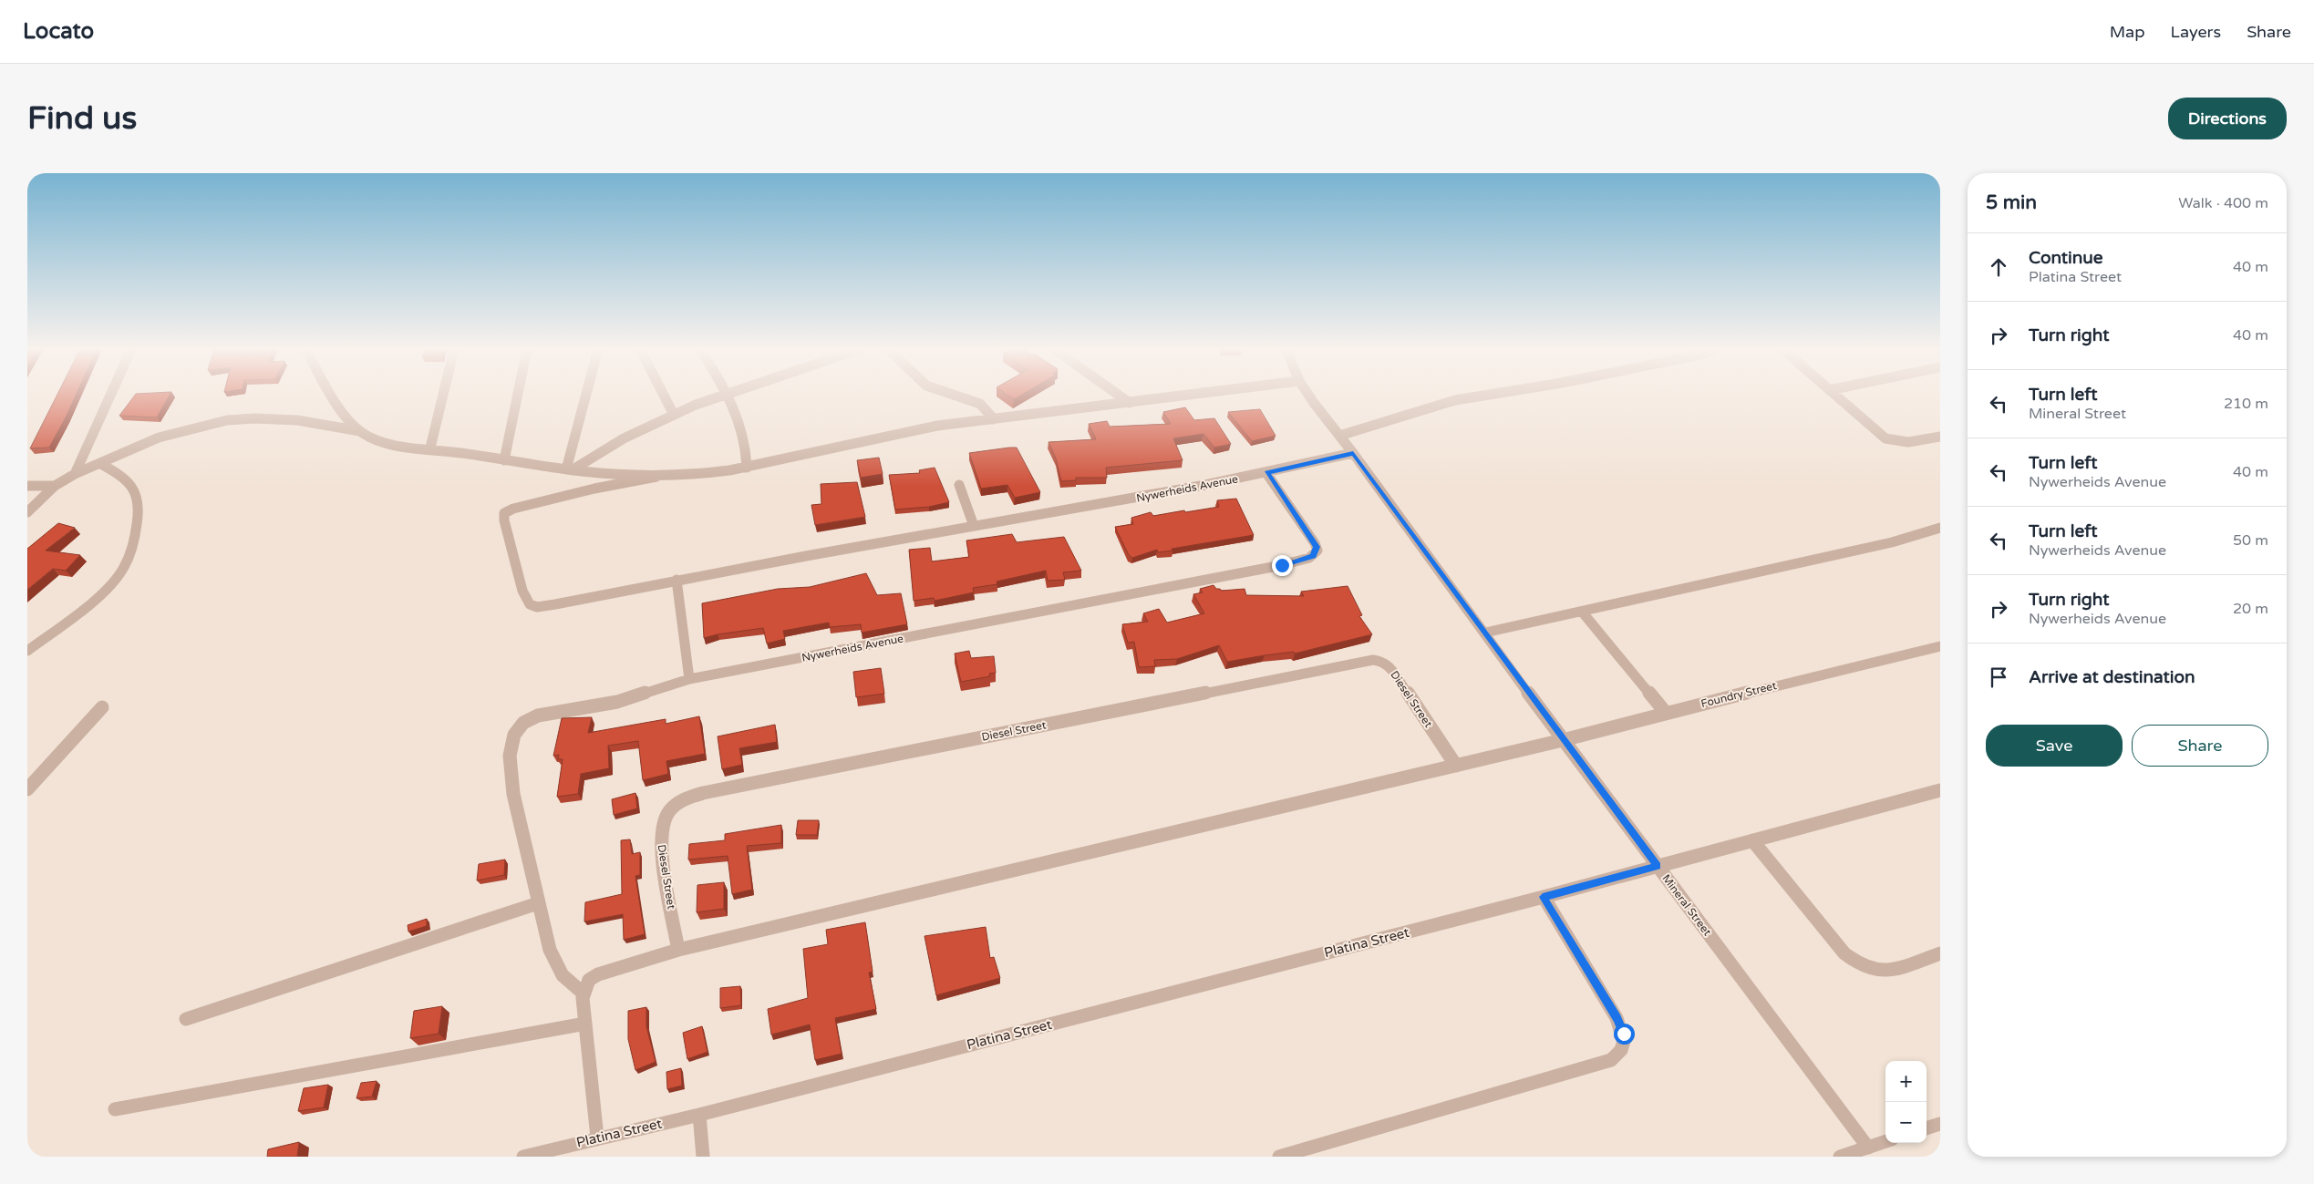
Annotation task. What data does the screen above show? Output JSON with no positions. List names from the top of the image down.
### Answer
{
  "streets": {
    "street": [
      "Nywerheids Avenue",
      "Foundry Street",
      "Diesel Street",
      "Mineral Street",
      "Platina Street"
    ]
  },
  "crossings": [
    ["Nywerheids Avenue", "Mineral Street"],
    ["Foundry Street", "Mineral Street"],
    ["Mineral Street", "Platina Street"]
  ],
  "page": {
    "header": "Locato",
    "nav": ["Map", "Layers", "Share"],
    "buttons": [
      "Directions",
      ["Save", "Share"]
    ],
    "title": "Find us",
    "heading": ["5 min", "Walk · 400 m"],
    "list": [
      ["Continue", "Platina Street", "40 m"],
      ["Turn right", "40 m"],
      ["Turn left", "Mineral Street", "210 m"],
      ["Turn left", "Nywerheids Avenue", "40 m"],
      ["Turn left", "Nywerheids Avenue", "50 m"],
      ["Turn right", "Nywerheids Avenue", "20 m"],
      "Arrive at destination"
    ],
    "map_buttons": ["+", "−"]
  }
}
